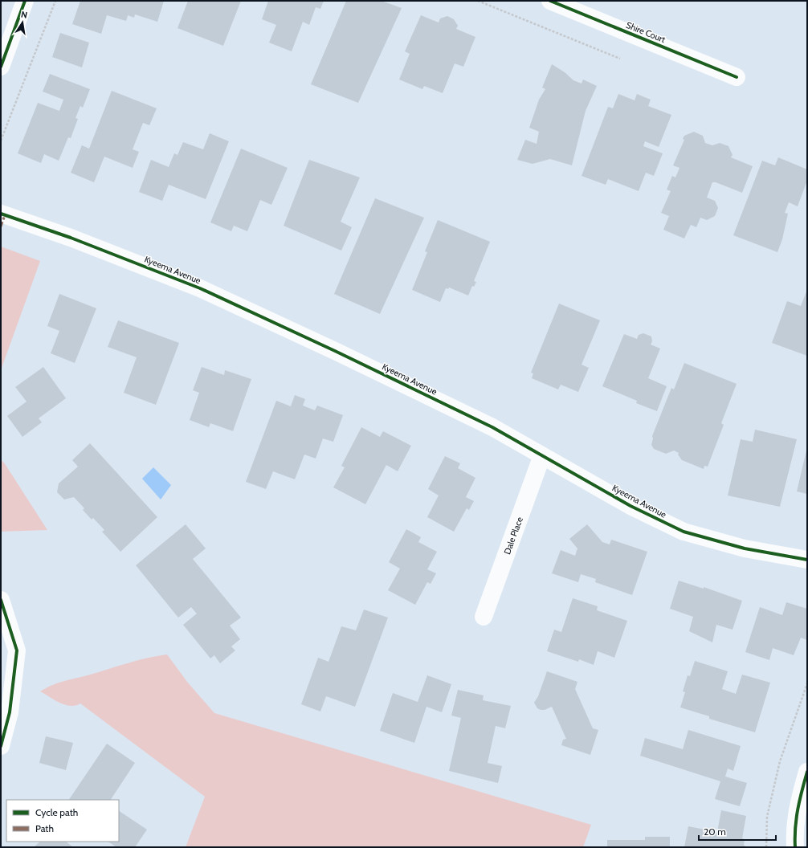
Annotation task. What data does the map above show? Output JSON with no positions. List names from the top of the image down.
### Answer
{
  "streets": {
    "street": ["Shire Court", "Kyeema Avenue", "Dale Place"]
  },
  "crossings": [
    ["Kyeema Avenue", "Dale Place"]
  ],
  "legend": ["Cycle path", "Path"],
  "scale_bar": "20 m",
  "north": "top"
}
